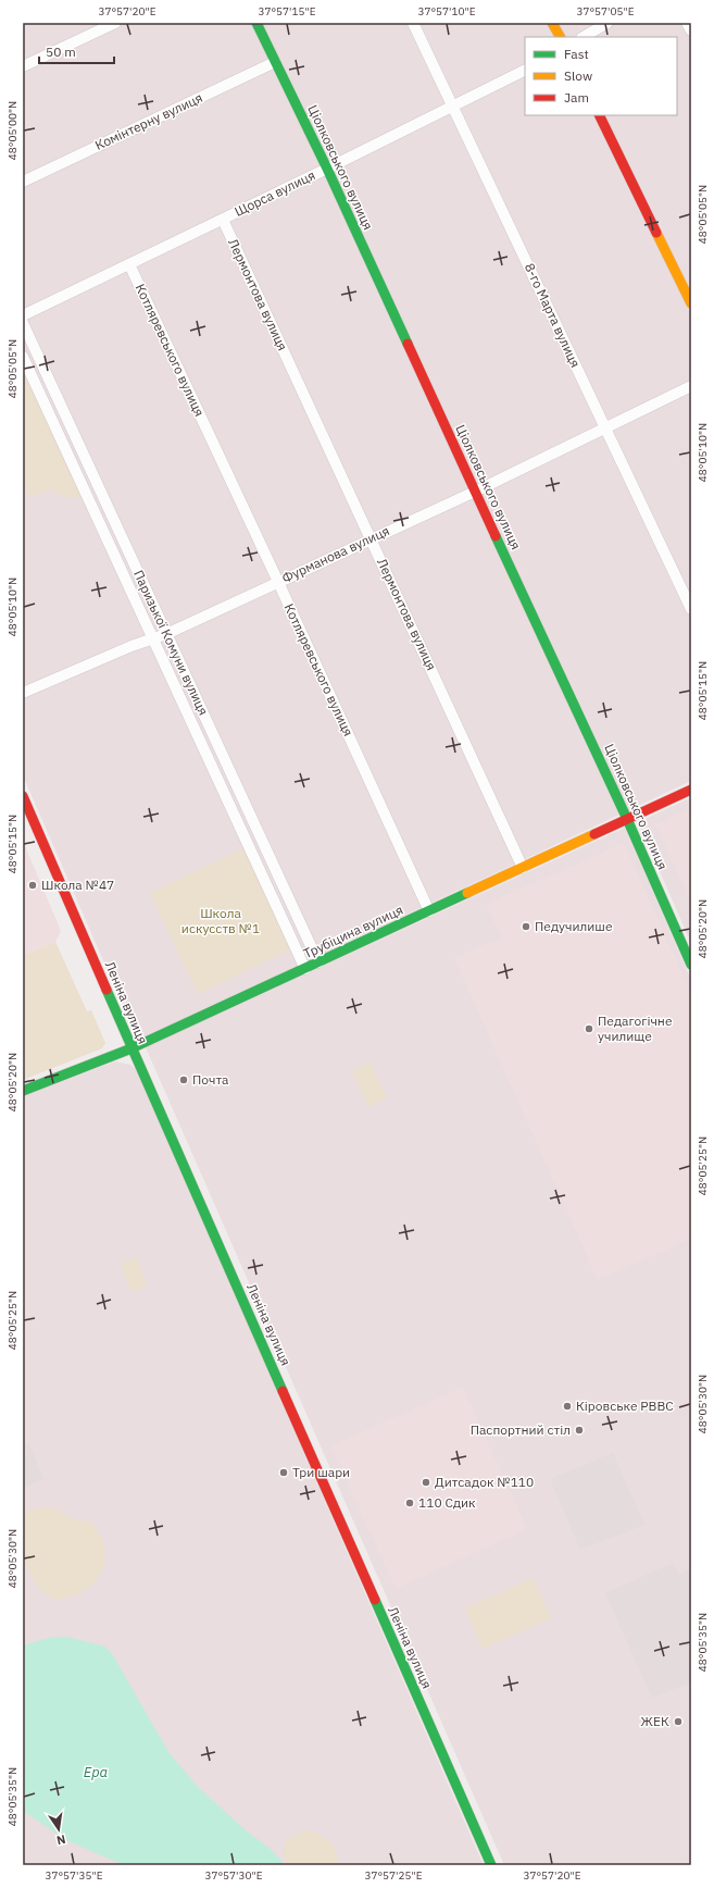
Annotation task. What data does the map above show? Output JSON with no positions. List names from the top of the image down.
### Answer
{
  "streets": {
    "street": [
      "Комінтерну вулиця",
      "Ціолковського вулиця",
      "Щорса вулиця",
      "Лермонтова вулиця",
      "8-го Марта вулиця",
      "Котляревського вулиця",
      "Фурманова вулиця",
      "Паризької Комуни вулиця",
      "Трубіцина вулиця",
      "Леніна вулиця"
    ]
  },
  "crossings": [
    ["Комінтерну вулиця", "Ціолковського вулиця"],
    ["Ціолковського вулиця", "Щорса вулиця"],
    ["Ціолковського вулиця", "Фурманова вулиця"],
    ["Ціолковського вулиця", "Трубіцина вулиця"],
    ["Щорса вулиця", "Лермонтова вулиця"],
    ["Щорса вулиця", "8-го Марта вулиця"],
    ["Щорса вулиця", "Котляревського вулиця"],
    ["Лермонтова вулиця", "Фурманова вулиця"],
    ["Лермонтова вулиця", "Трубіцина вулиця"],
    ["8-го Марта вулиця", "Фурманова вулиця"],
    ["Котляревського вулиця", "Фурманова вулиця"],
    ["Котляревського вулиця", "Трубіцина вулиця"],
    ["Фурманова вулиця", "Паризької Комуни вулиця"],
    ["Паризької Комуни вулиця", "Трубіцина вулиця"],
    ["Трубіцина вулиця", "Леніна вулиця"]
  ],
  "water": ["Ера"],
  "parks": ["Школа искусств №1"],
  "places": [
    "Школа №47",
    "Педучилише",
    "Педагогічне училище",
    "Почта",
    "Кіровське РВВС",
    "Паспортний стіл",
    "Три шари",
    "Дитсадок №110",
    "110 Сдик",
    "ЖЕК"
  ],
  "legend": ["Fast", "Slow", "Jam"],
  "scale_bar": "50 m",
  "north": "bottom",
  "coordinates": [
    "37°57'20\"E",
    "37°57'15\"E",
    "37°57'10\"E",
    "37°57'05\"E",
    "48°05'00\"N",
    "48°05'05\"N",
    "48°05'10\"N",
    "48°05'15\"N",
    "48°05'20\"N",
    "48°05'25\"N",
    "48°05'30\"N",
    "48°05'35\"N",
    "37°57'35\"E",
    "37°57'30\"E",
    "37°57'25\"E"
  ]
}
